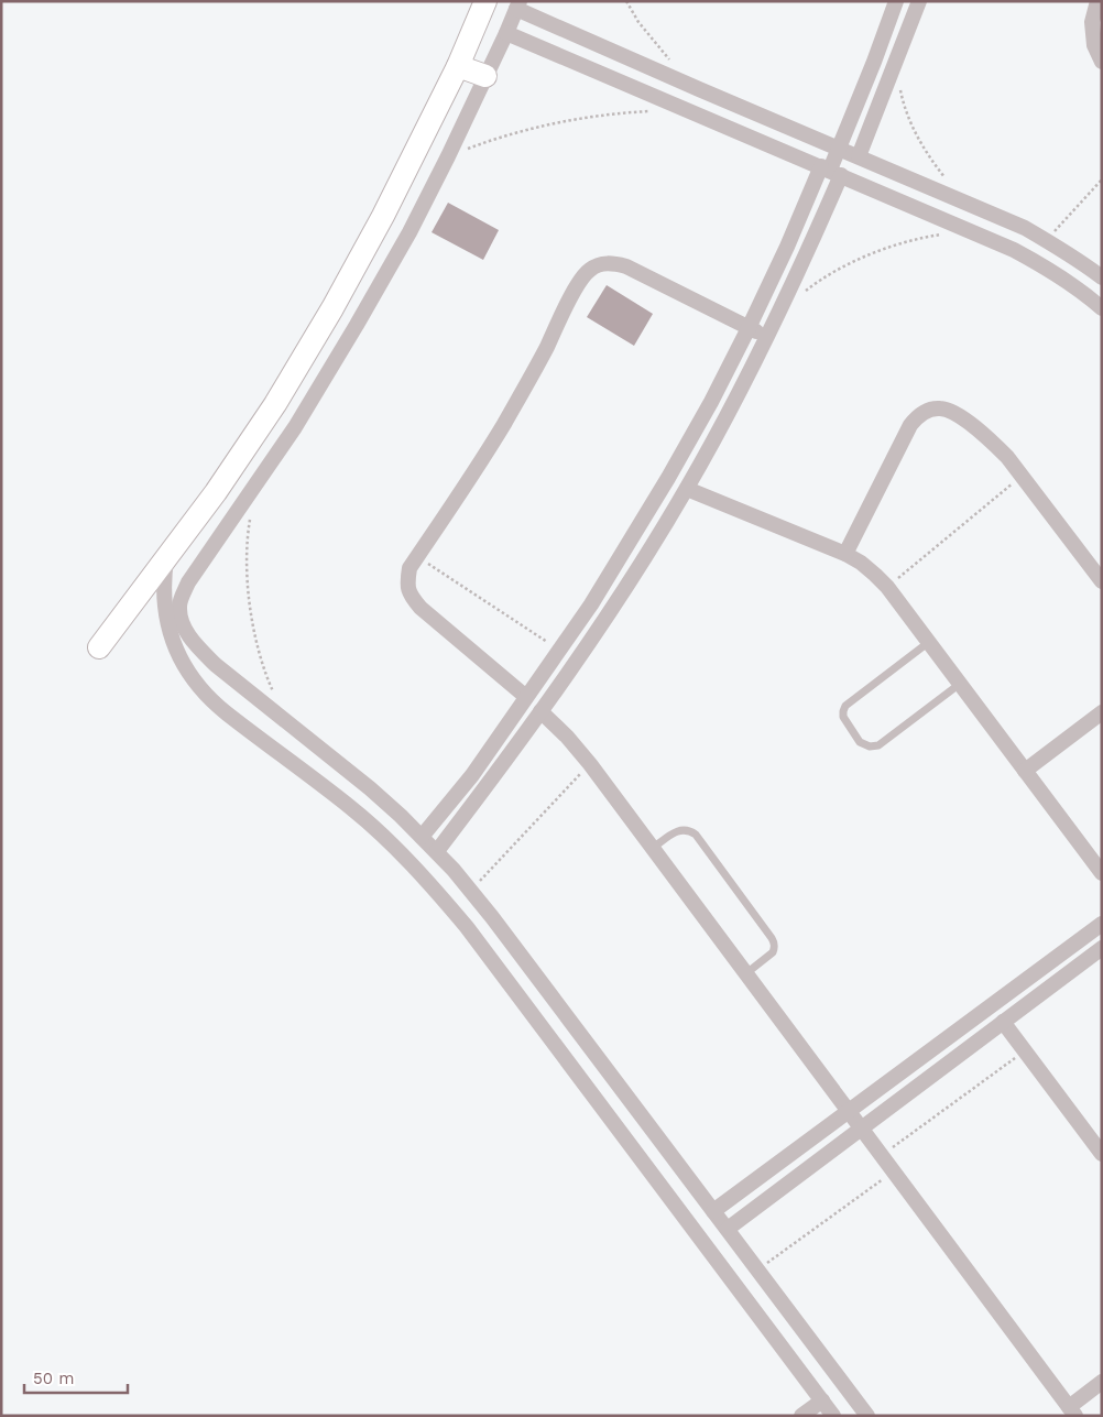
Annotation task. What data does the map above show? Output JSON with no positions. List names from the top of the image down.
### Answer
{
  "scale_bar": "50 m"
}
